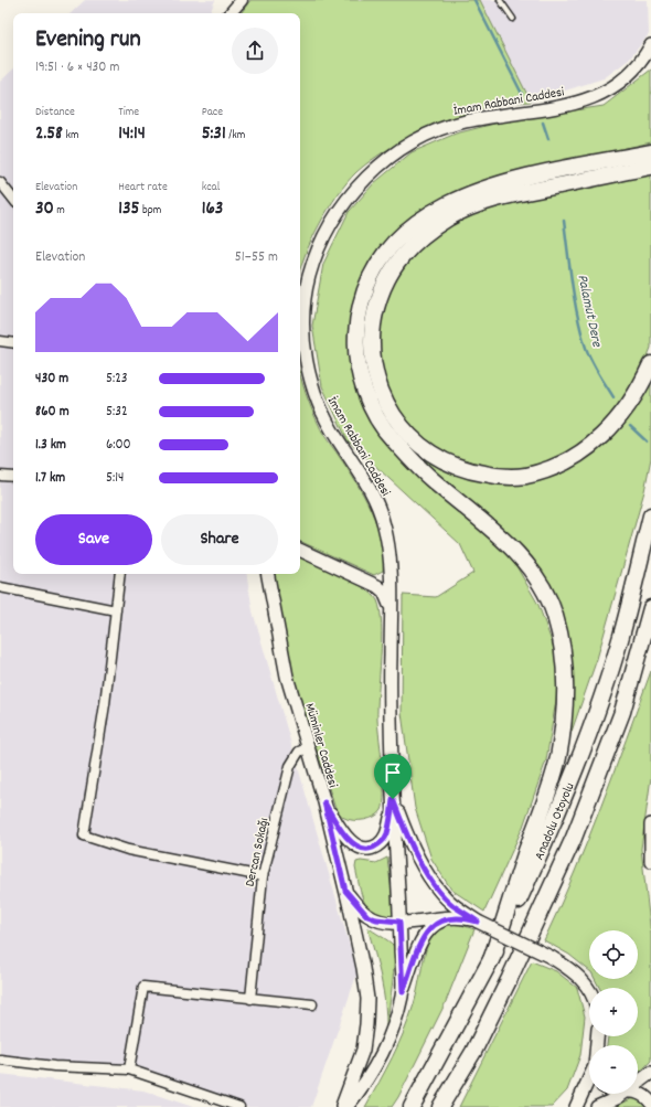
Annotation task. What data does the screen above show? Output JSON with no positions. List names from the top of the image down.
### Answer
{
  "streets": {
    "highway": ["Anadolu Otoyolu"],
    "main road": ["İmam Rabbani Caddesi", "Müminler Caddesi"],
    "street": ["Dercan Sokağı"]
  },
  "crossings": [
    ["Müminler Caddesi", "Dercan Sokağı"]
  ],
  "water": ["Palamut Dere"],
  "page": {
    "heading": ["Evening run", "19:51 · 6 × 430 m"],
    "stats": [
      ["Distance", "2.58 km"],
      ["Time", "14:14"],
      ["Pace", "5:31 /km"],
      ["Elevation", "30 m"],
      ["Heart rate", "135 bpm"],
      ["kcal", "163"]
    ],
    "chart": ["Elevation", "51–55 m"],
    "list": [
      {
        "name": "430 m",
        "note": "5:23"
      },
      {
        "name": "860 m",
        "note": "5:32"
      },
      {
        "name": "1.3 km",
        "note": "6:00"
      },
      {
        "name": "1.7 km",
        "note": "5:14"
      }
    ],
    "buttons": ["Save", "Share"],
    "map_buttons": ["+", "−"]
  }
}
